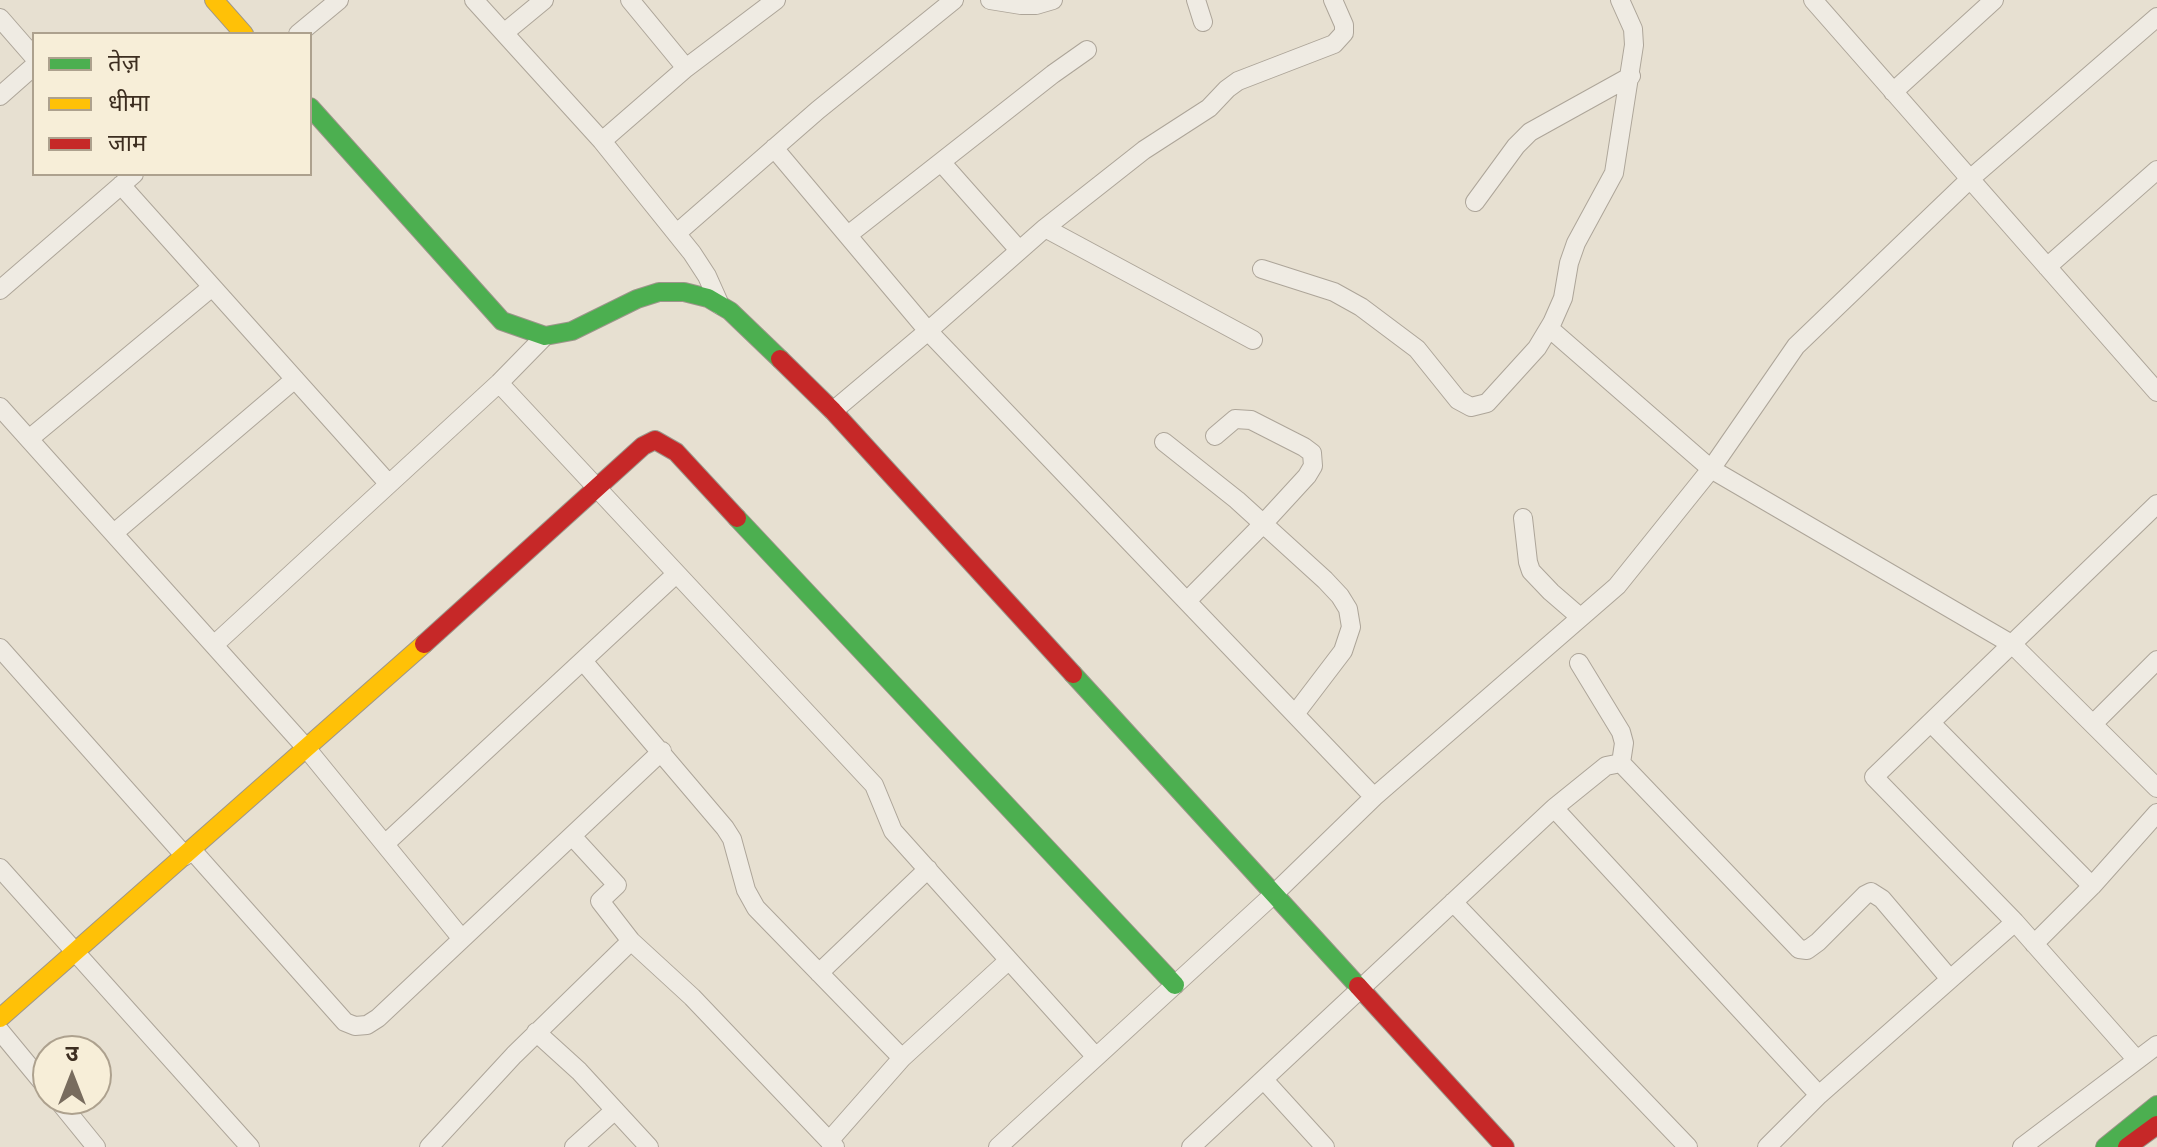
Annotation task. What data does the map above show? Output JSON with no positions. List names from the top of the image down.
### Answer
{
  "legend": ["तेज़", "धीमा", "जाम"],
  "north": "top"
}
